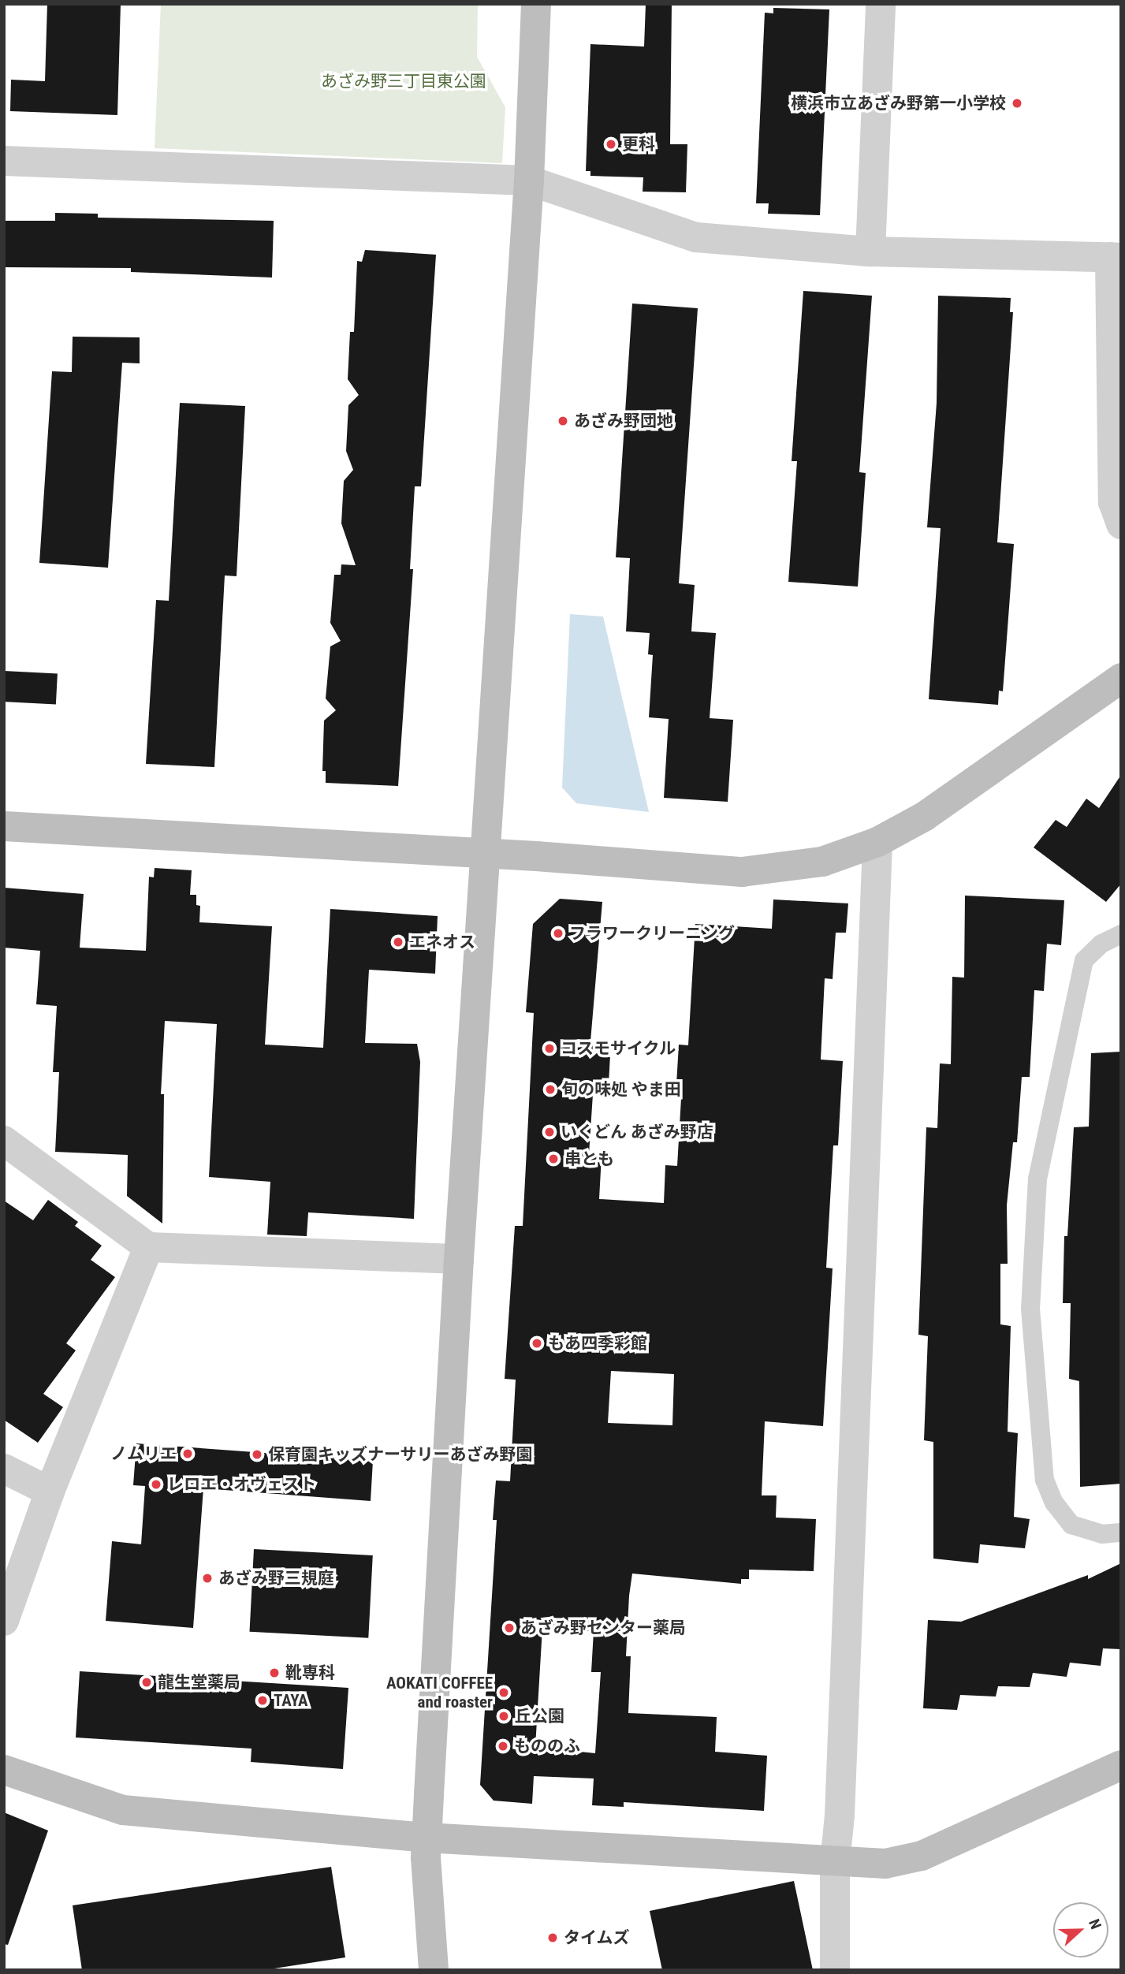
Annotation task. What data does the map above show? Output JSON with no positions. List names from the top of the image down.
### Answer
{
  "parks": ["あざみ野三丁目東公園"],
  "places": [
    "横浜市立あざみ野第一小学校",
    "更科",
    "あざみ野団地",
    "フラワークリーニング",
    "エネオス",
    "コスモサイクル",
    "旬の味処 やま田",
    "いくどん あざみ野店",
    "串とも",
    "もあ四季彩館",
    "ノムリエ",
    "保育園キッズナーサリーあざみ野園",
    "レロエ・オヴェスト",
    "あざみ野三規庭",
    "あざみ野センター薬局",
    "靴専科",
    "龍生堂薬局",
    "AOKATI COFFEE and roaster",
    "TAYA",
    "丘公園",
    "もののふ",
    "タイムズ"
  ],
  "north": "right"
}
